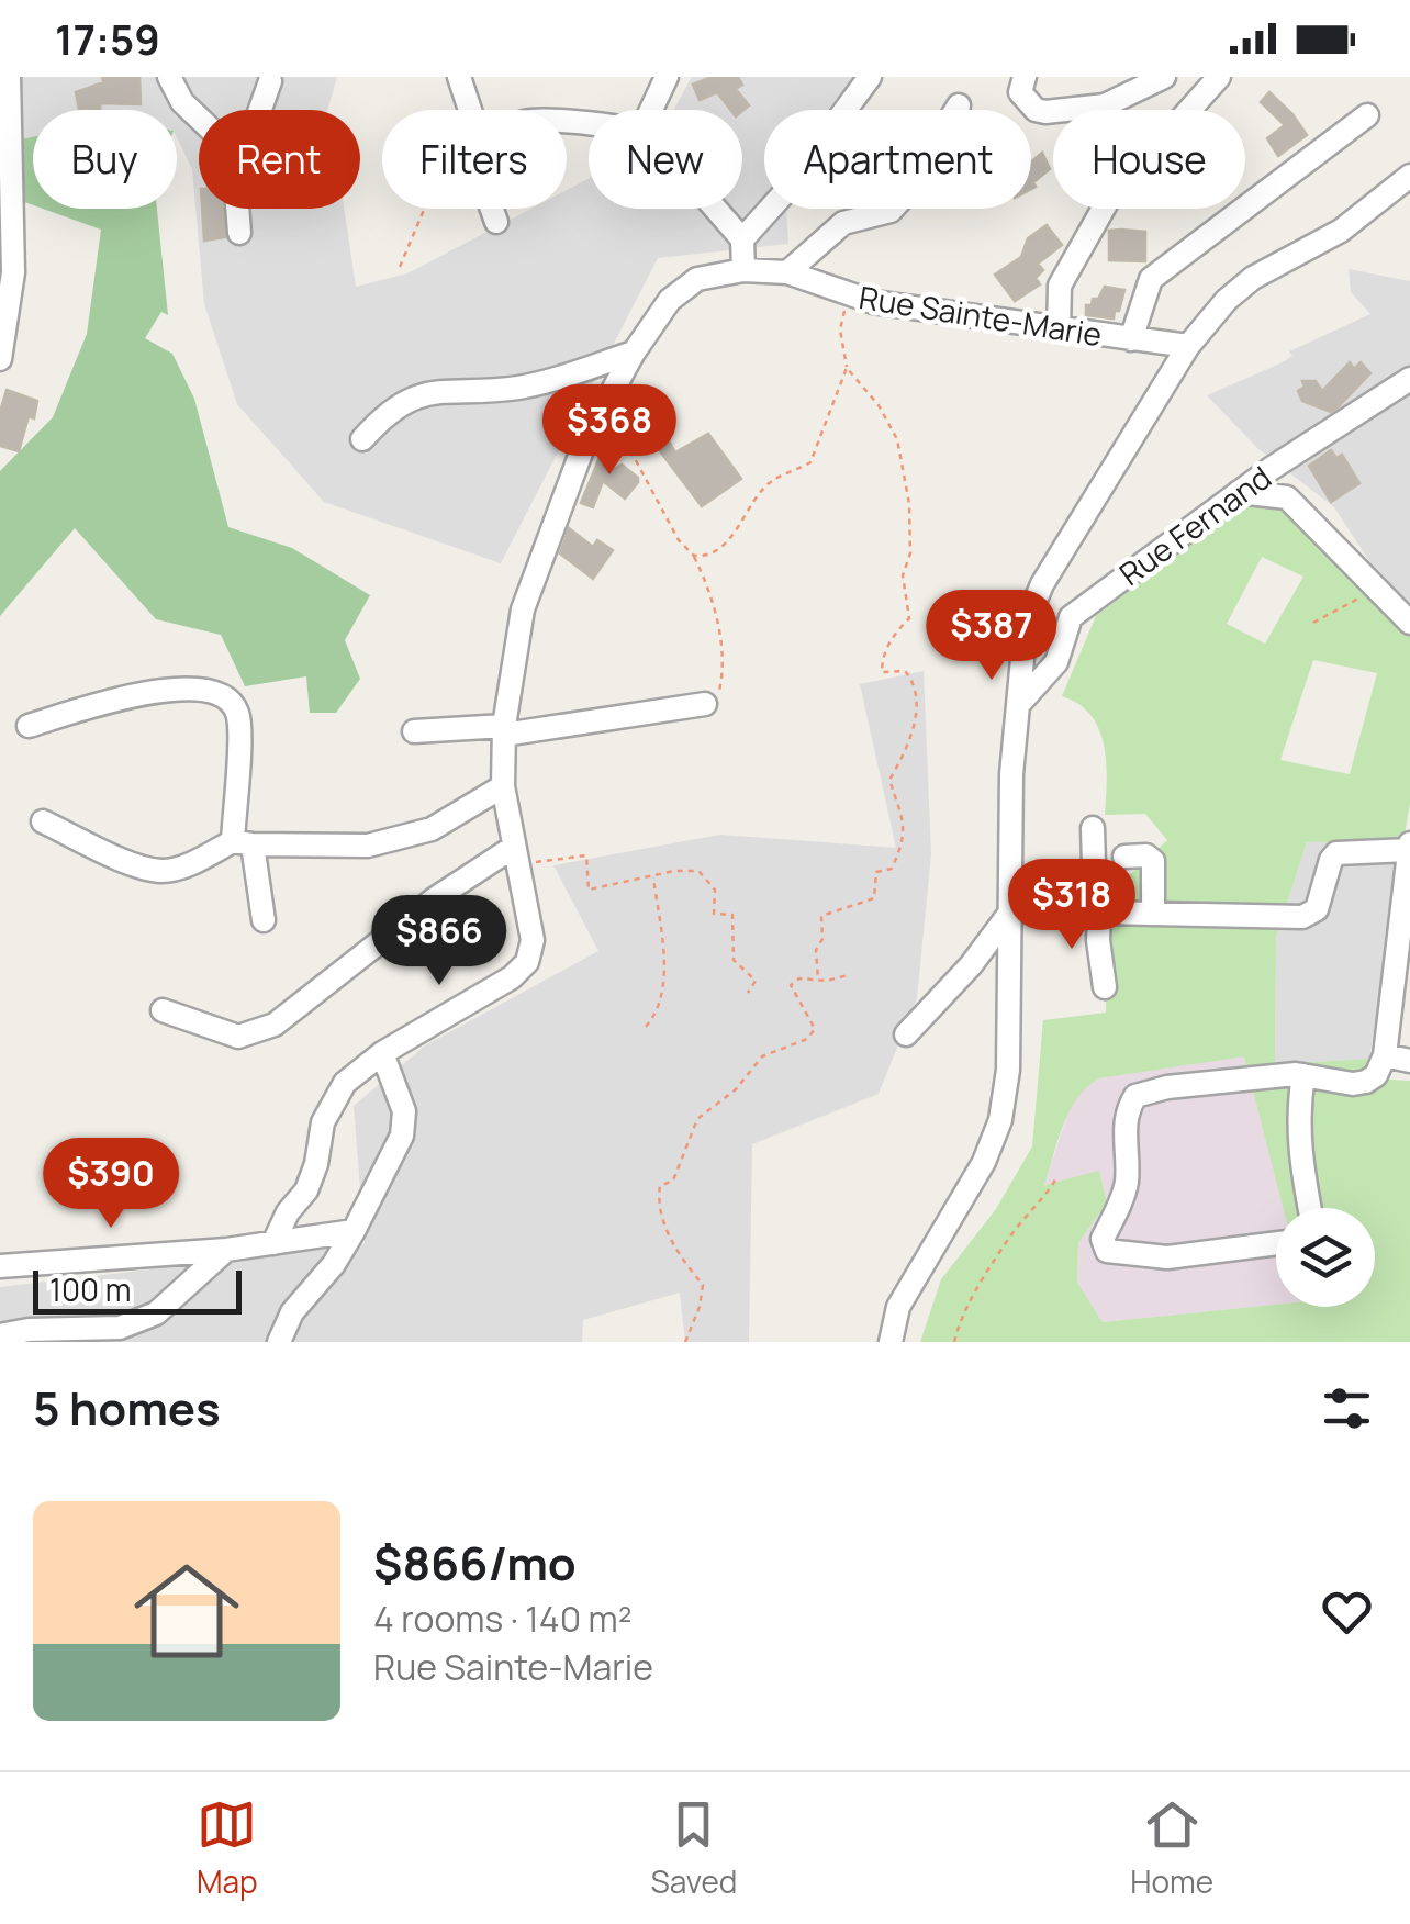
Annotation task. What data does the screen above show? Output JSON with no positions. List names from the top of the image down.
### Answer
{
  "streets": {
    "street": ["Rue Sainte-Marie", "Rue Fernand"]
  },
  "scale_bar": "100 m",
  "page": {
    "status": "17:59",
    "chip": [
      "Buy",
      "Rent",
      "Filters",
      "New",
      "Apartment",
      "House"
    ],
    "price": [
      "$368",
      "$387",
      "$318",
      "$866",
      "$390"
    ],
    "scale": "100 m",
    "heading": "5 homes",
    "list": [
      {
        "name": "$866/mo",
        "note": "4 rooms · 140 m² · Rue Sainte-Marie"
      }
    ],
    "tabs": ["Map", "Saved", "Home"]
  }
}
